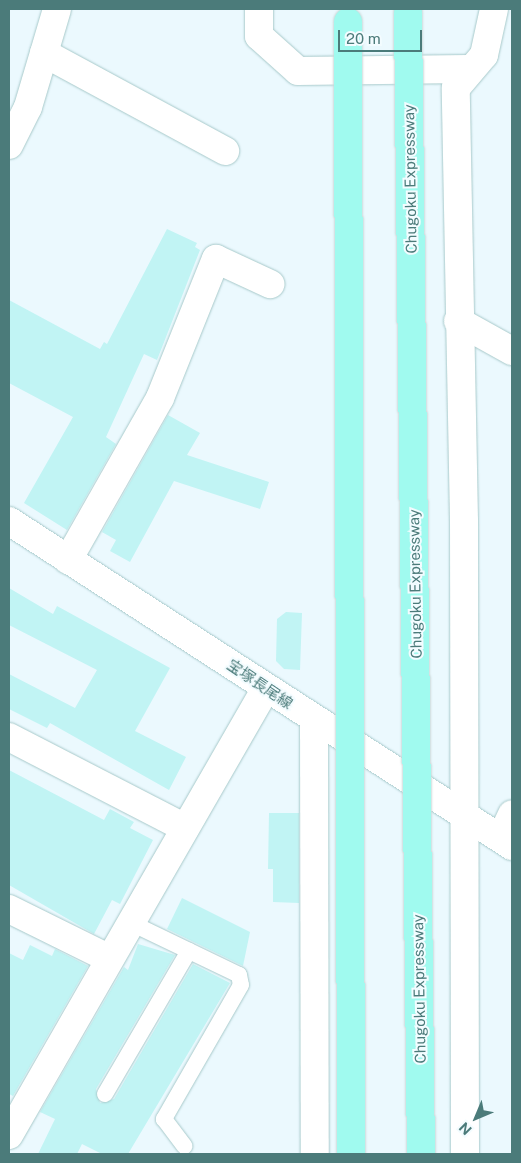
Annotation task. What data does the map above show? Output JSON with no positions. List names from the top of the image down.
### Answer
{
  "streets": {
    "highway": ["Chugoku Expressway"],
    "street": ["宝塚長尾線"]
  },
  "scale_bar": "20 m",
  "north": "bottom left"
}
